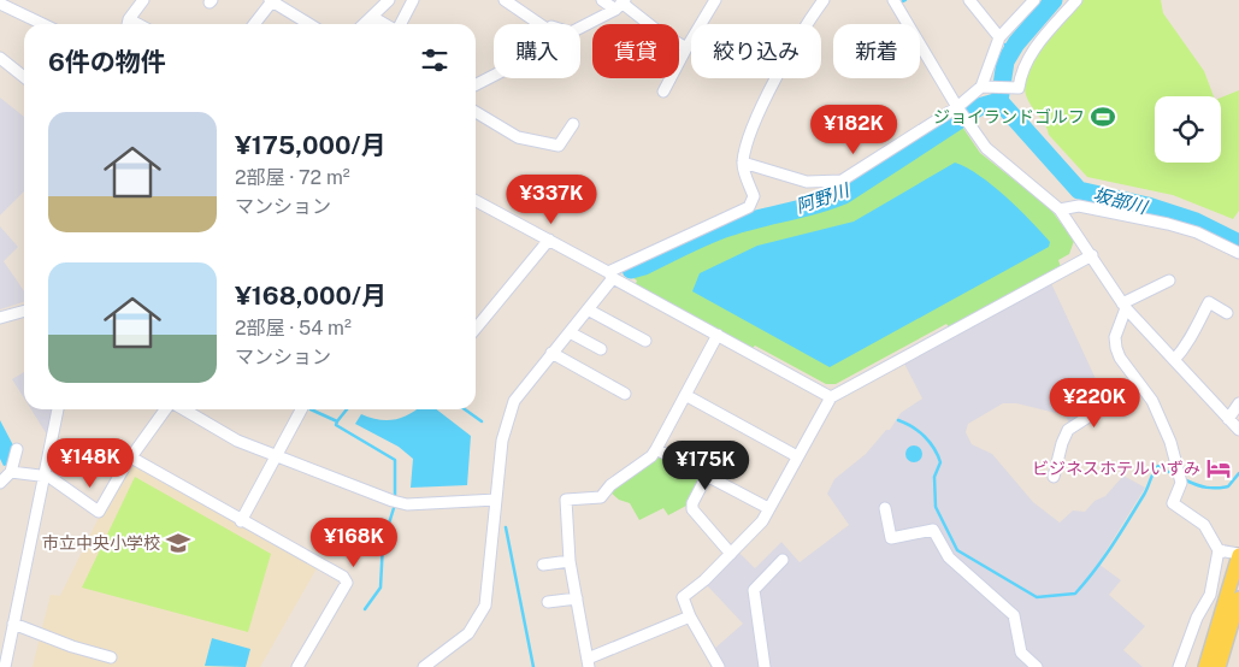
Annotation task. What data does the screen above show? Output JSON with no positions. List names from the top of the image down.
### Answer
{
  "water": ["阿野川", "坂部川"],
  "places": {
    "sports": ["ジョイランドゴルフ"],
    "hotel": ["ビジネスホテルいずみ"],
    "school or university": ["市立中央小学校"]
  },
  "page": {
    "chip": [
      "購入",
      "賃貸",
      "絞り込み",
      "新着"
    ],
    "heading": "6件の物件",
    "list": [
      {
        "name": "¥175,000/月",
        "note": "2部屋 · 72 m² · マンション"
      },
      {
        "name": "¥168,000/月",
        "note": "2部屋 · 54 m² · マンション"
      }
    ],
    "price": [
      "¥182K",
      "¥337K",
      "¥220K",
      "¥148K",
      "¥175K",
      "¥168K"
    ]
  }
}
